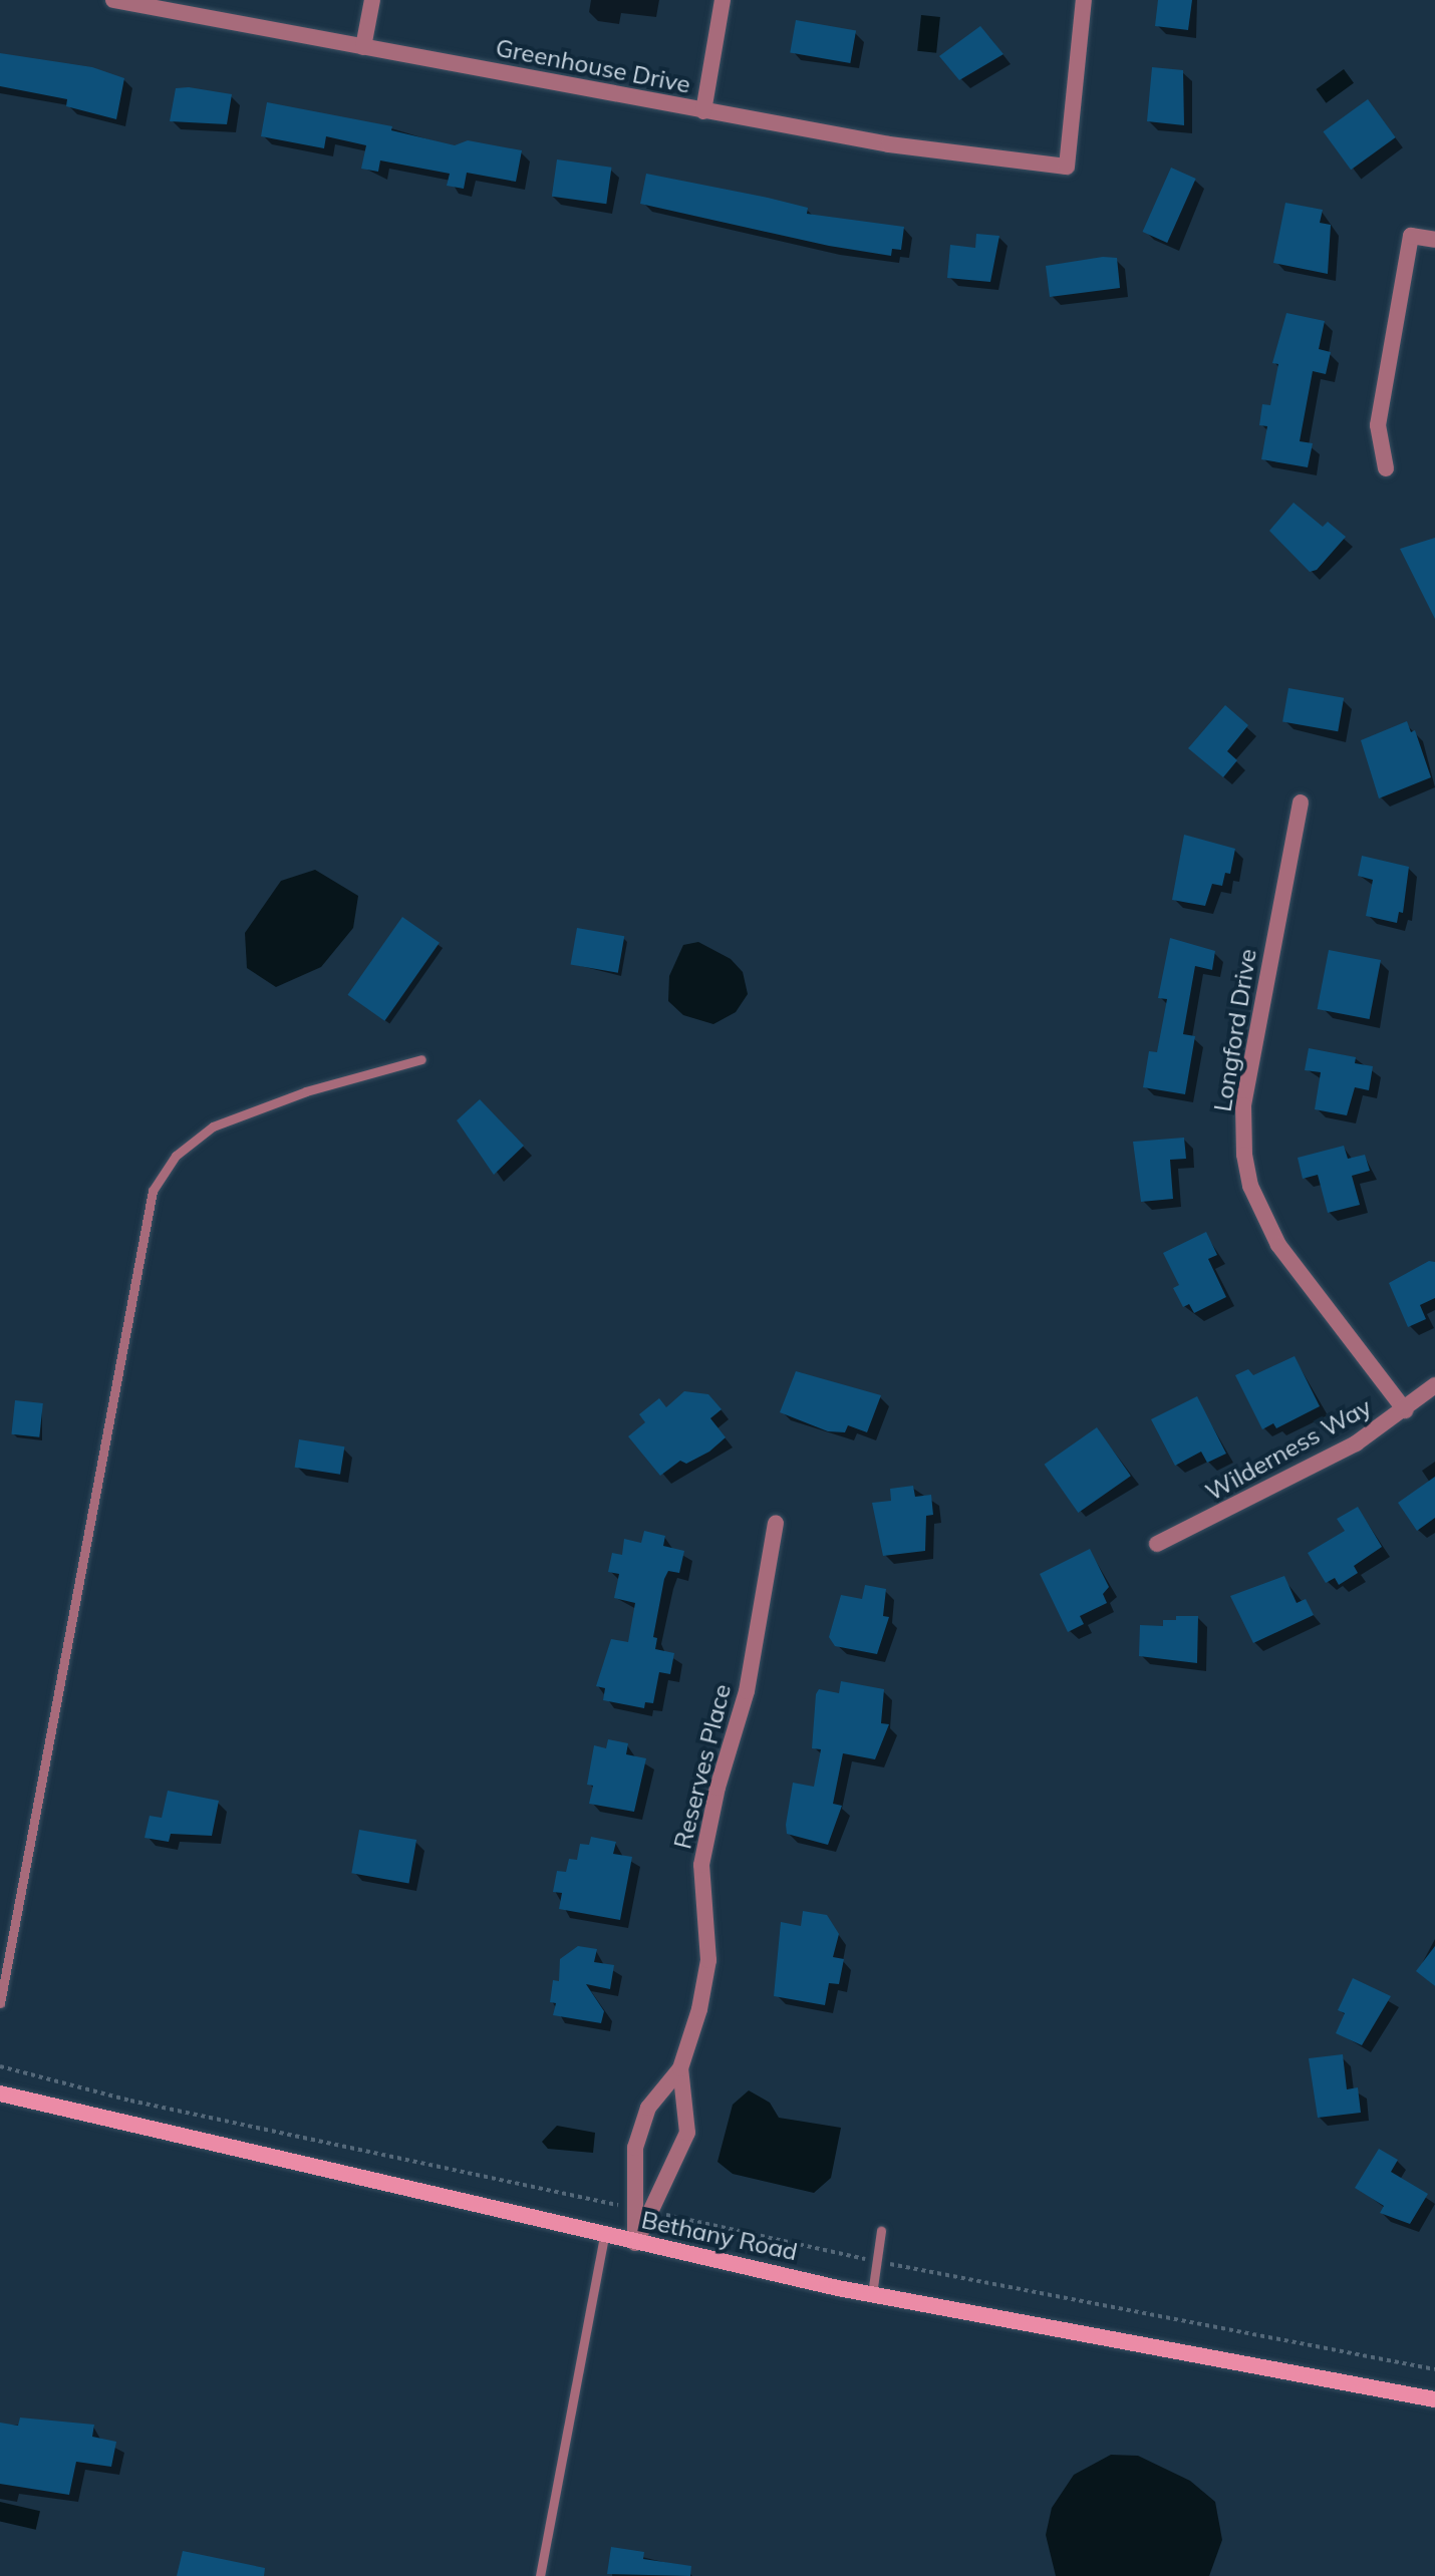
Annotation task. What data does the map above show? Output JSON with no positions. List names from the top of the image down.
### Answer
{
  "streets": {
    "main road": ["Bethany Road"],
    "street": [
      "Greenhouse Drive",
      "Longford Drive",
      "Wilderness Way",
      "Reserves Place"
    ]
  },
  "crossings": [
    ["Longford Drive", "Wilderness Way"],
    ["Reserves Place", "Bethany Road"]
  ]
}
